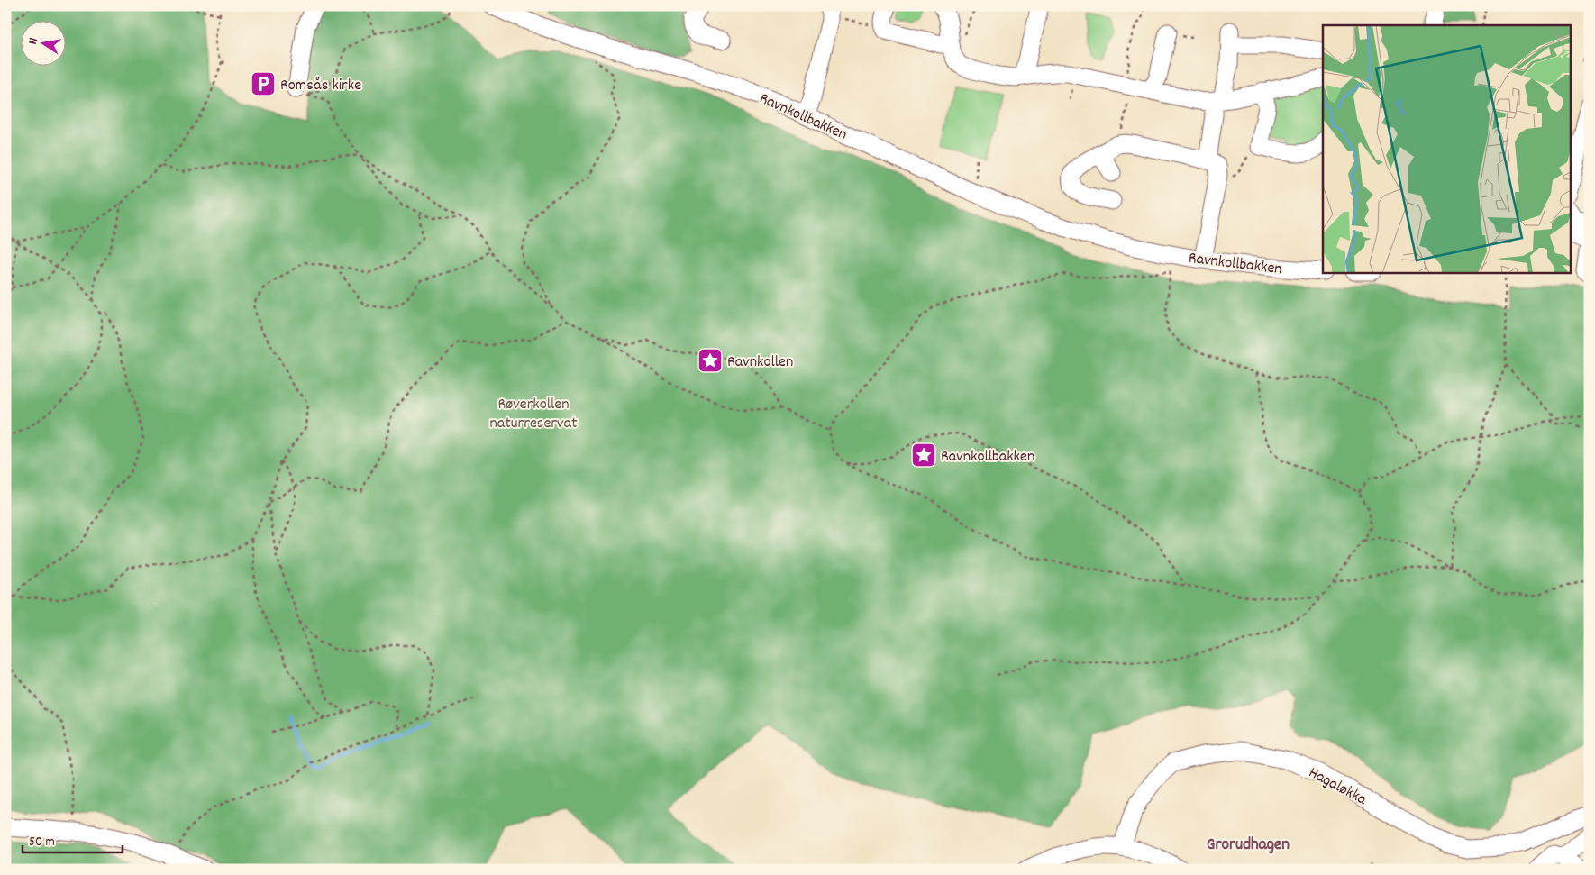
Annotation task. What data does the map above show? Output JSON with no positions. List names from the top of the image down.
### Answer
{
  "streets": {
    "street": ["Ravnkollbakken", "Hagaløkka"]
  },
  "districts": ["Grorudhagen"],
  "parks": ["Røverkollen naturreservat"],
  "places": {
    "parking": ["Romsås kirke"],
    "place": ["Ravnkollen", "Ravnkollbakken"]
  },
  "scale_bar": "50 m",
  "north": "left"
}
